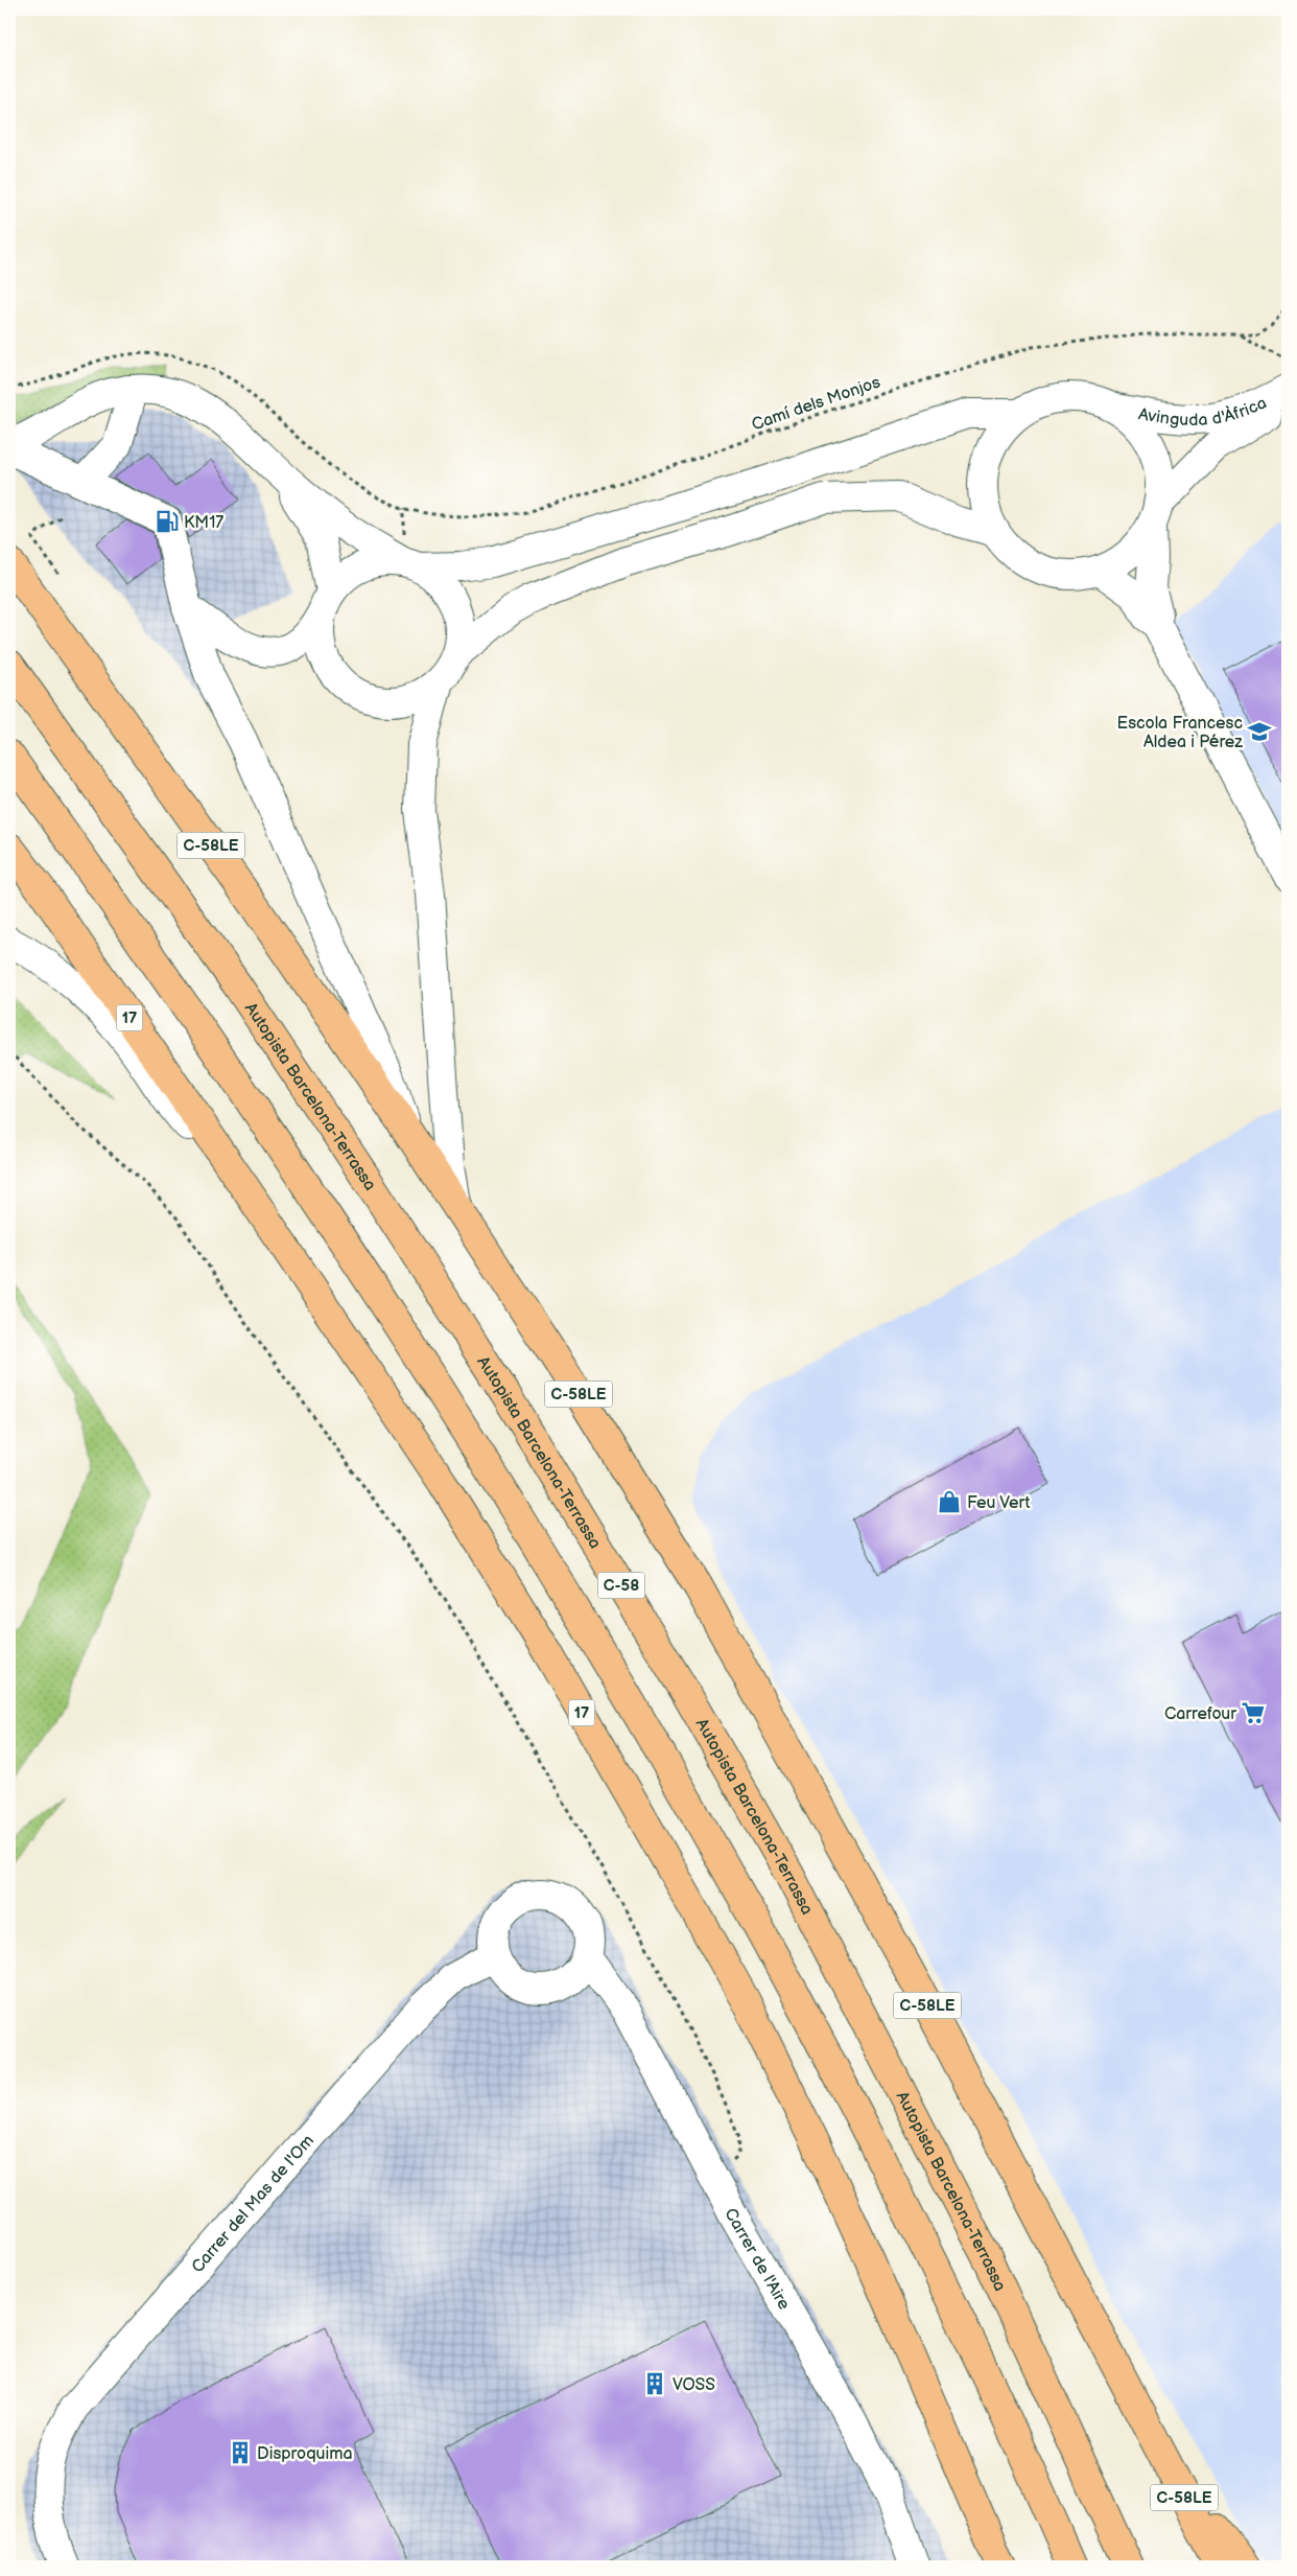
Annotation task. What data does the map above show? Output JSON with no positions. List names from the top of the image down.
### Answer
{
  "streets": {
    "highway": [
      "C-58LE",
      "17",
      "Autopista Barcelona-Terrassa",
      "C-58"
    ],
    "street": ["Avinguda d'Àfrica", "Carrer del Mas de l'Om", "Carrer de l'Aire"],
    "path": ["Camí dels Monjos"]
  },
  "crossings": [
    ["Carrer del Mas de l'Om", "Carrer de l'Aire"]
  ],
  "places": {
    "fuel station": ["KM17"],
    "school or university": ["Escola Francesc Aldea i Pérez"],
    "shop": ["Feu Vert"],
    "supermarket": ["Carrefour"],
    "building": ["VOSS", "Disproquima"]
  }
}
